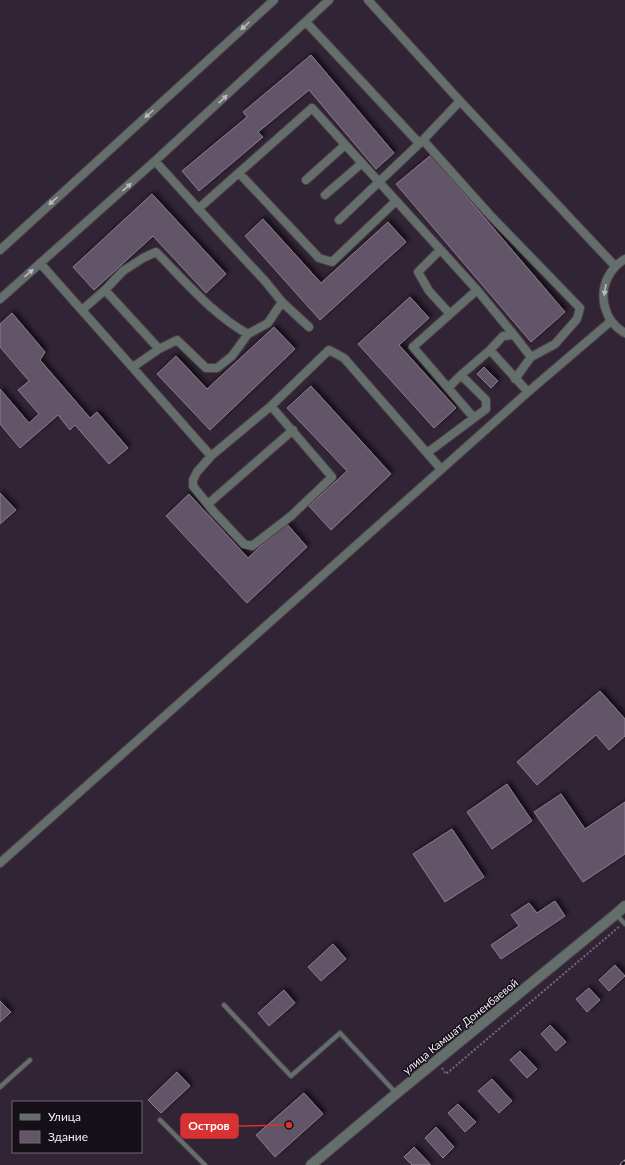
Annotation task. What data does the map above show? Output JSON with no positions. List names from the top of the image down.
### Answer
{
  "streets": {
    "street": ["улица Камшат Доненбаевой"]
  },
  "places": ["Остров"],
  "legend": ["Улица", "Здание"]
}
